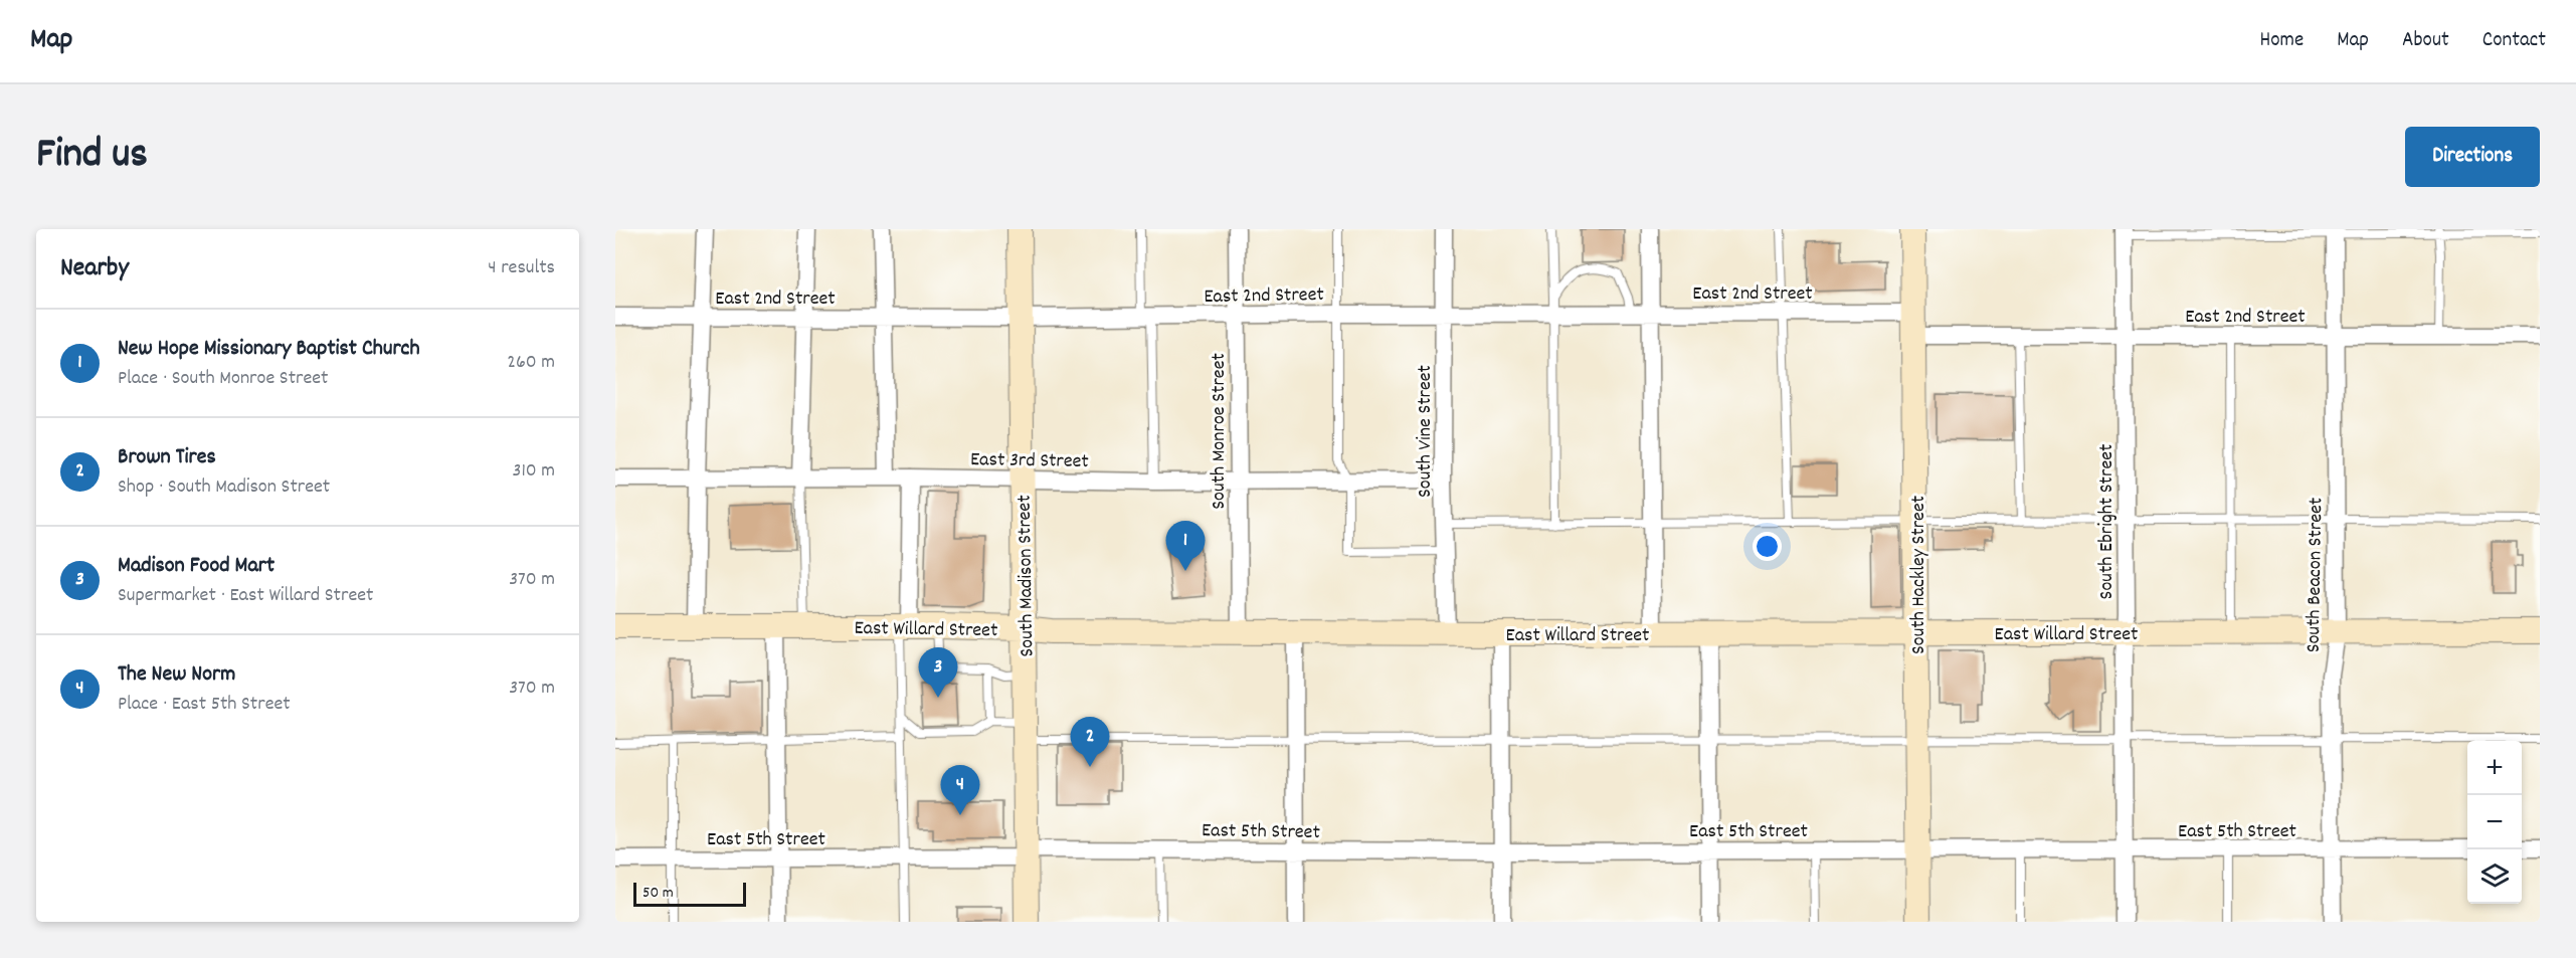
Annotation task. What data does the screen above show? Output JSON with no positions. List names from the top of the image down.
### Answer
{
  "streets": {
    "street": [
      "East 2nd Street",
      "South Monroe Street",
      "South Vine Street",
      "East 3rd Street",
      "South Ebright Street",
      "South Hackley Street",
      "South Beacon Street",
      "South Madison Street",
      "East Willard Street",
      "East 5th Street"
    ]
  },
  "crossings": [
    ["East 2nd Street", "South Monroe Street"],
    ["East 2nd Street", "South Vine Street"],
    ["East 2nd Street", "South Ebright Street"],
    ["East 2nd Street", "South Hackley Street"],
    ["East 2nd Street", "South Beacon Street"],
    ["East 2nd Street", "South Madison Street"],
    ["South Monroe Street", "East 3rd Street"],
    ["South Monroe Street", "East Willard Street"],
    ["South Vine Street", "East 3rd Street"],
    ["South Vine Street", "East Willard Street"],
    ["East 3rd Street", "South Madison Street"],
    ["South Ebright Street", "East Willard Street"],
    ["South Ebright Street", "East 5th Street"],
    ["South Hackley Street", "East Willard Street"],
    ["South Hackley Street", "East 5th Street"],
    ["South Beacon Street", "East Willard Street"],
    ["South Beacon Street", "East 5th Street"],
    ["South Madison Street", "East Willard Street"],
    ["South Madison Street", "East 5th Street"]
  ],
  "scale_bar": "50 m",
  "page": {
    "header": "Map",
    "nav": [
      "Home",
      "Map",
      "About",
      "Contact"
    ],
    "title": "Find us",
    "buttons": "Directions",
    "heading": ["Nearby", "4 results"],
    "list": [
      {
        "mark": "1",
        "name": "New Hope Missionary Baptist Church",
        "note": "Place · South Monroe Street",
        "value": "260 m"
      },
      {
        "mark": "2",
        "name": "Brown Tires",
        "note": "Shop · South Madison Street",
        "value": "310 m"
      },
      {
        "mark": "3",
        "name": "Madison Food Mart",
        "note": "Supermarket · East Willard Street",
        "value": "370 m"
      },
      {
        "mark": "4",
        "name": "The New Norm",
        "note": "Place · East 5th Street",
        "value": "370 m"
      }
    ],
    "pins": [
      "1",
      "3",
      "2",
      "4"
    ],
    "map_buttons": ["+", "−"],
    "scale": "50 m"
  }
}
